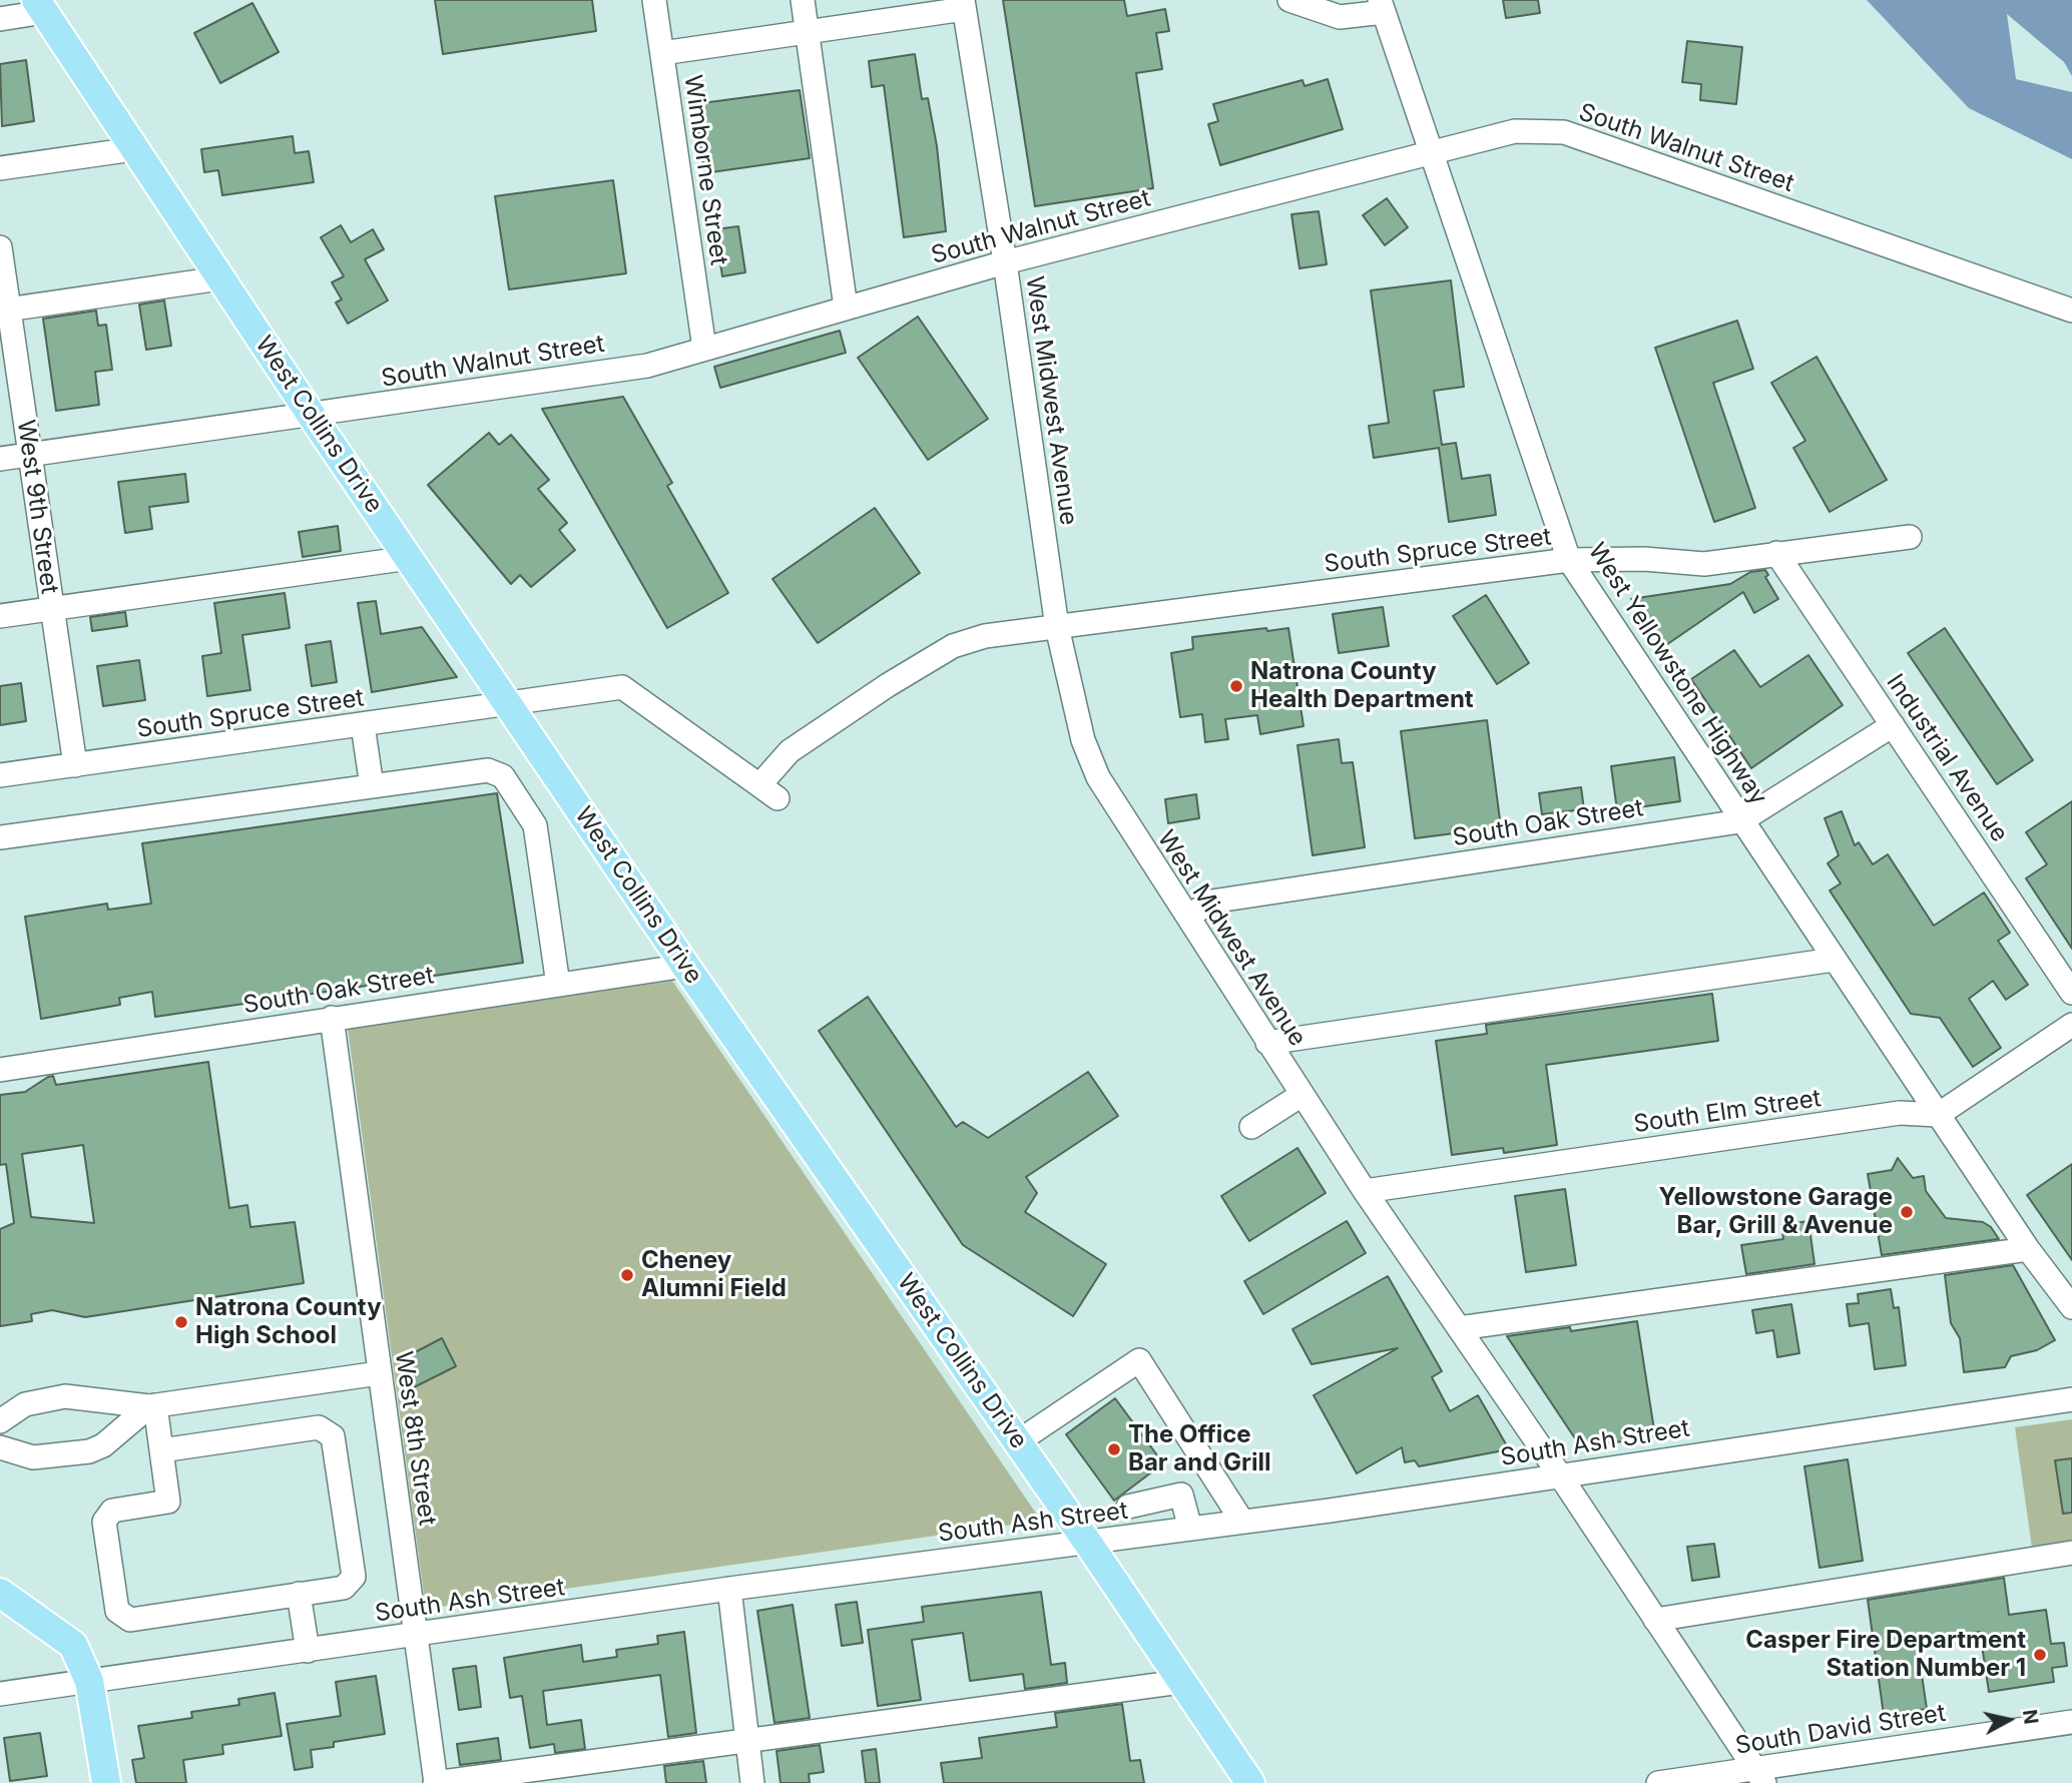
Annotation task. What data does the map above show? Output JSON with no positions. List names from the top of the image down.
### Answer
{
  "streets": {
    "main road": ["West Collins Drive"],
    "street": [
      "South Walnut Street",
      "Wimborne Street",
      "West Midwest Avenue",
      "West 9th Street",
      "South Spruce Street",
      "West Yellowstone Highway",
      "Industrial Avenue",
      "South Oak Street",
      "South Elm Street",
      "West 8th Street",
      "South Ash Street",
      "South David Street"
    ]
  },
  "crossings": [
    ["South Walnut Street", "Wimborne Street"],
    ["South Walnut Street", "West Midwest Avenue"],
    ["South Walnut Street", "West Collins Drive"],
    ["South Walnut Street", "West 9th Street"],
    ["South Walnut Street", "West Yellowstone Highway"],
    ["West Midwest Avenue", "South Spruce Street"],
    ["West Midwest Avenue", "South Oak Street"],
    ["West Midwest Avenue", "South Elm Street"],
    ["West Midwest Avenue", "South Ash Street"],
    ["West Midwest Avenue", "South David Street"],
    ["West Collins Drive", "South Spruce Street"],
    ["West Collins Drive", "South Oak Street"],
    ["West Collins Drive", "South Ash Street"],
    ["West 9th Street", "South Spruce Street"],
    ["South Spruce Street", "West Yellowstone Highway"],
    ["South Spruce Street", "Industrial Avenue"],
    ["West Yellowstone Highway", "South Oak Street"],
    ["West Yellowstone Highway", "South Elm Street"],
    ["Industrial Avenue", "South Oak Street"],
    ["South Oak Street", "West 8th Street"],
    ["West 8th Street", "South Ash Street"]
  ],
  "places": [
    "Natrona County Health Department",
    "Yellowstone Garage Bar, Grill & Avenue",
    "Cheney Alumni Field",
    "Natrona County High School",
    "The Office Bar and Grill",
    "Casper Fire Department Station Number 1"
  ],
  "north": "right"
}
